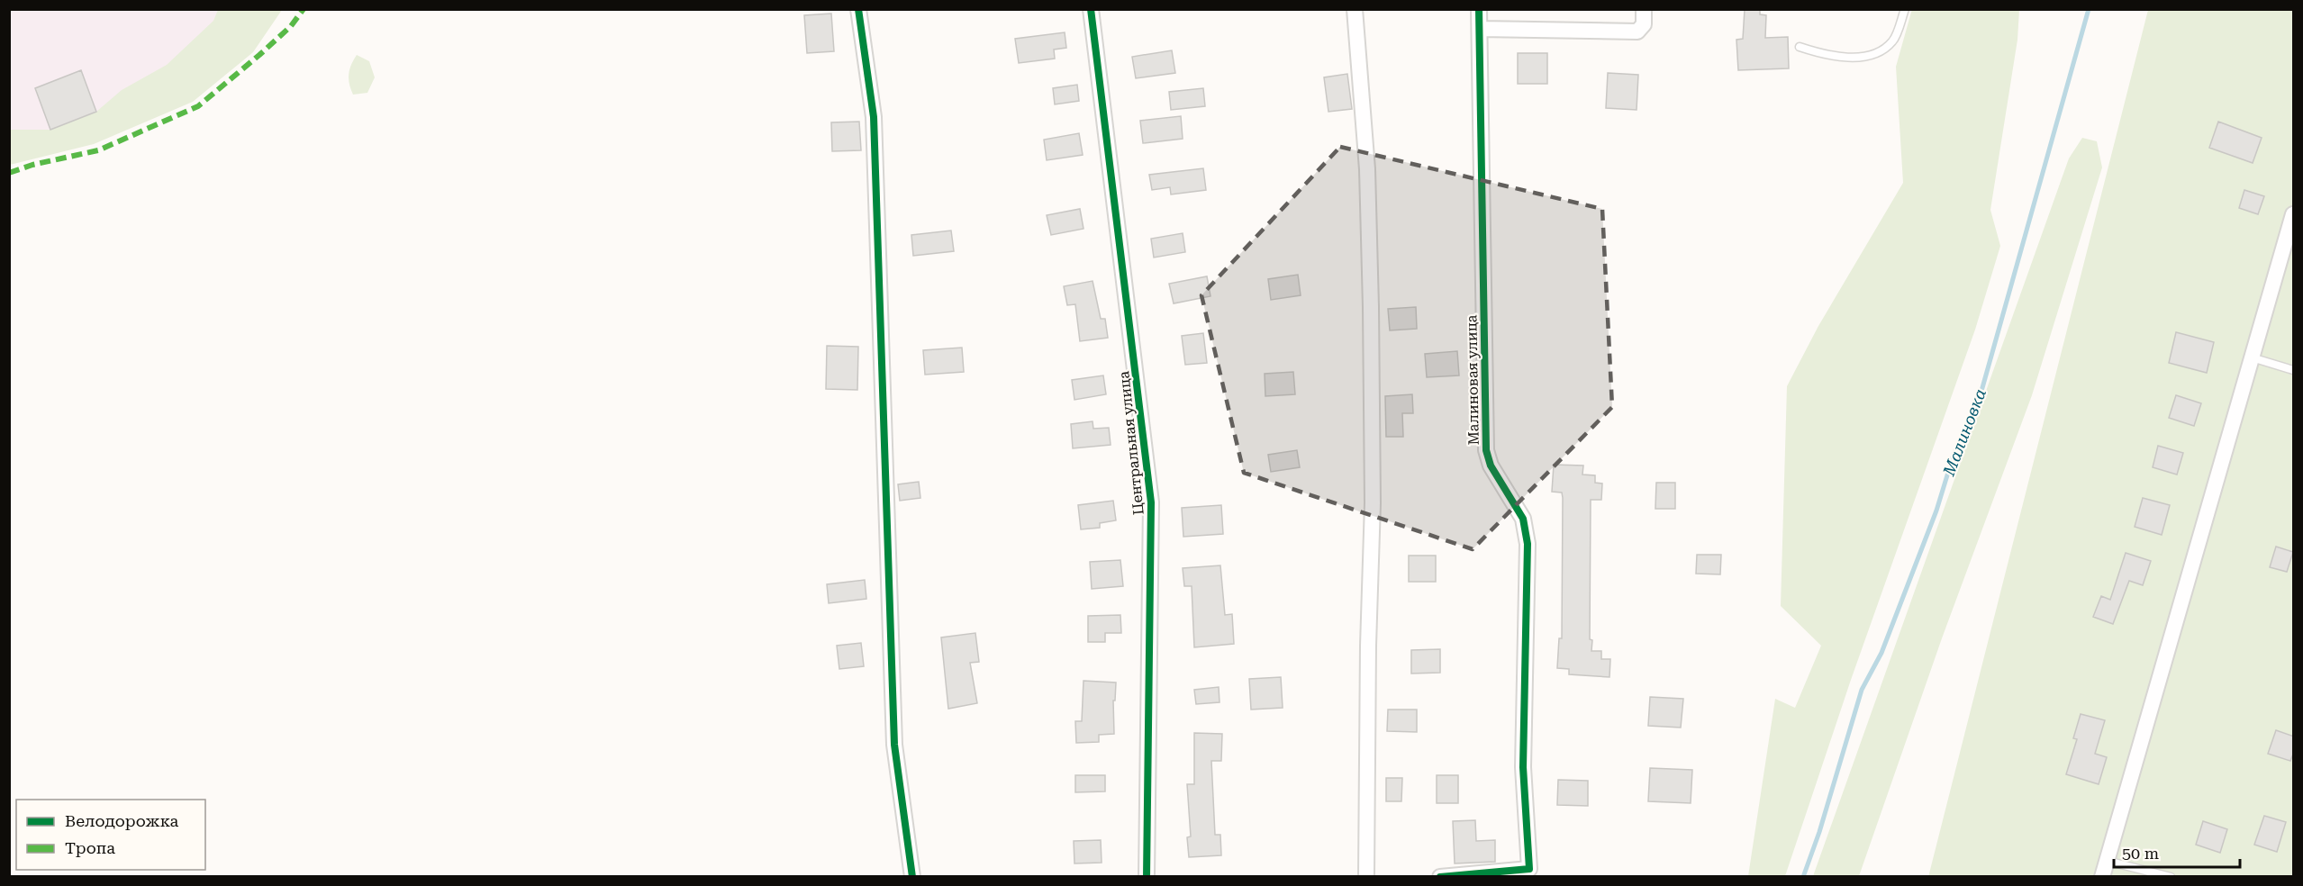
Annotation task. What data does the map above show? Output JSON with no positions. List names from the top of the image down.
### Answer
{
  "streets": {
    "street": ["Малиновая улица", "Центральная улица"]
  },
  "water": ["Малиновка"],
  "legend": ["Велодорожка", "Тропа"],
  "scale_bar": "50 m"
}
